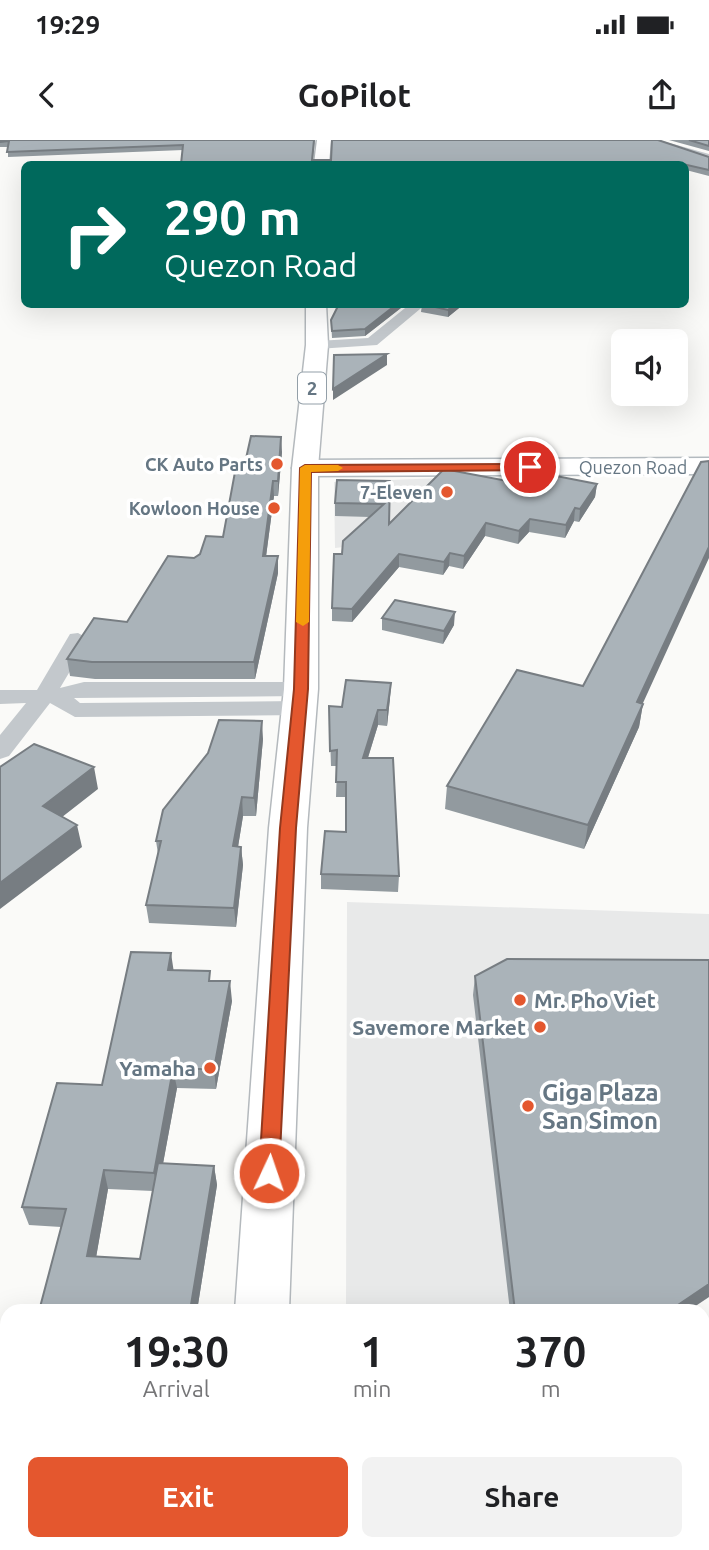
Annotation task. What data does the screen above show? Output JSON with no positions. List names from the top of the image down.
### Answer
{
  "streets": {
    "main road": ["2", "Quezon Road"]
  },
  "crossings": [
    ["2", "Quezon Road"]
  ],
  "places": [
    "CK Auto Parts",
    "7-Eleven",
    "Kowloon House",
    "Mr. Pho Viet",
    "Savemore Market",
    "Yamaha",
    "Giga Plaza San Simon"
  ],
  "page": {
    "status": "19:29",
    "header": "GoPilot",
    "turn": ["290 m", "Quezon Road"],
    "eta": [
      "19:30",
      "Arrival",
      "1",
      "min",
      "370",
      "m"
    ],
    "buttons": ["Exit", "Share"]
  }
}
